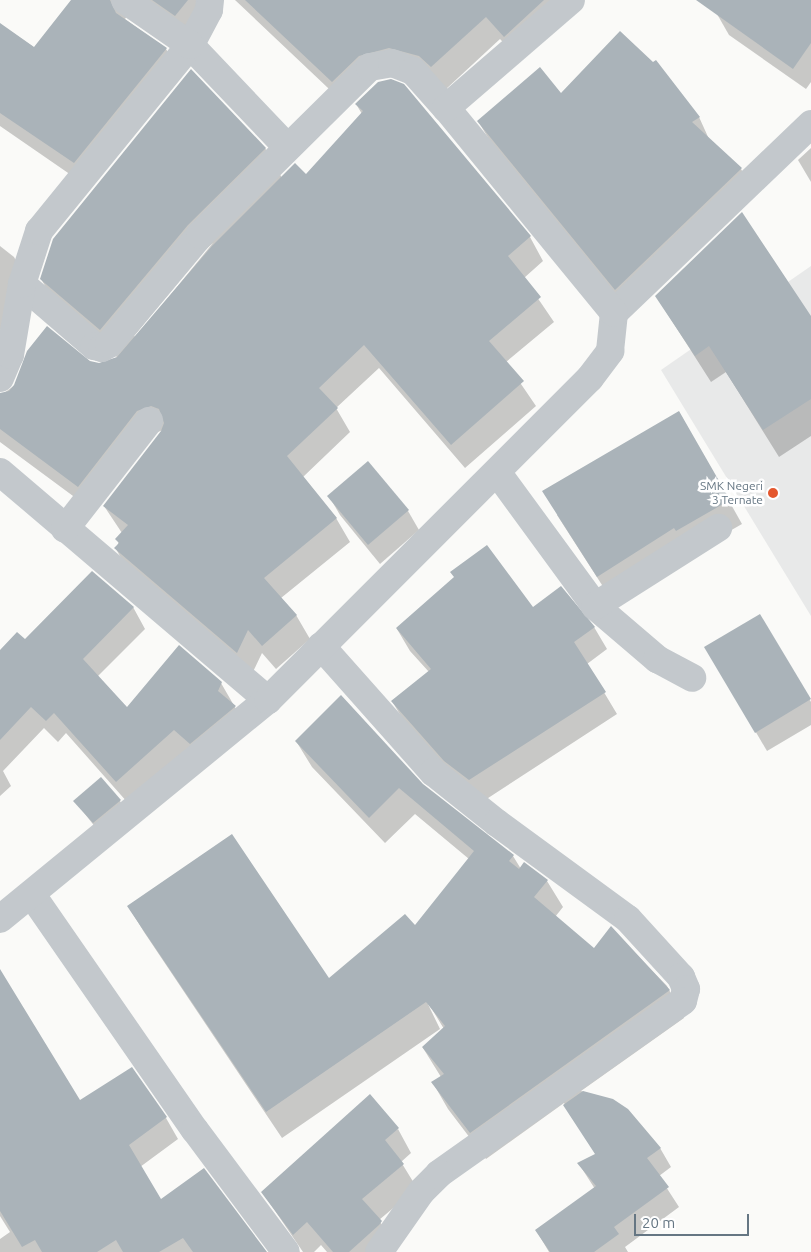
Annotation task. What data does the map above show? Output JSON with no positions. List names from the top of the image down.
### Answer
{
  "places": ["SMK Negeri 3 Ternate"],
  "scale_bar": "20 m"
}
